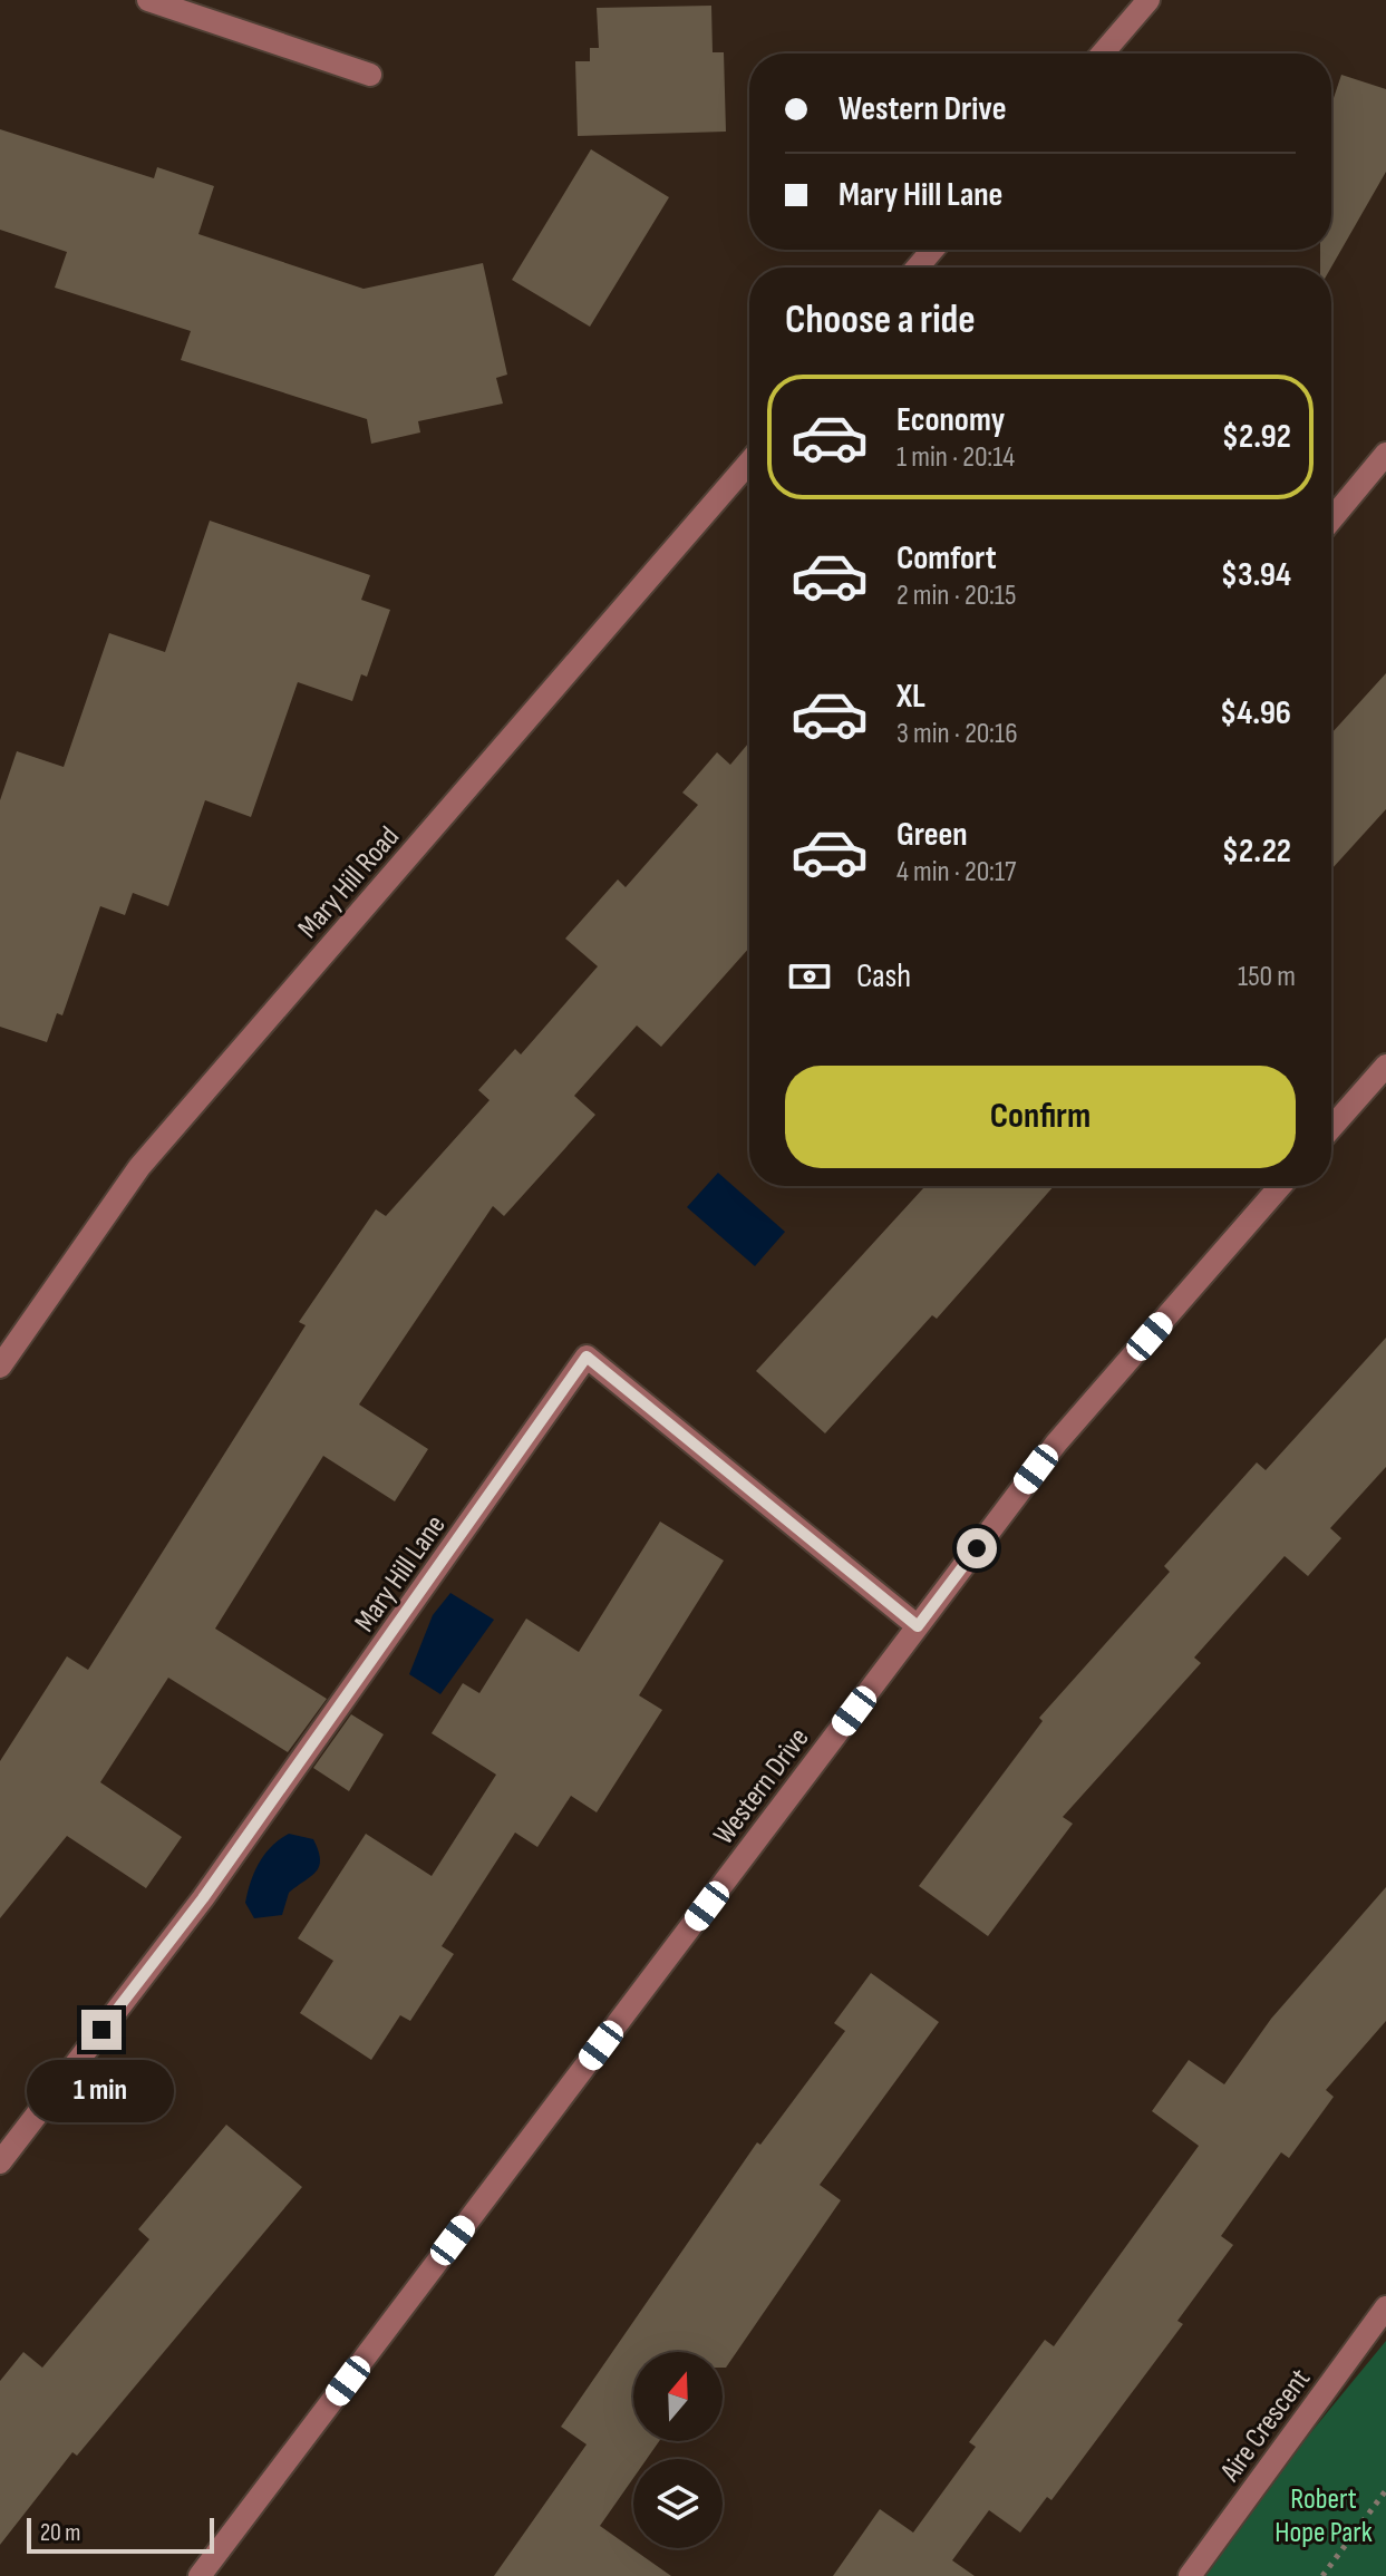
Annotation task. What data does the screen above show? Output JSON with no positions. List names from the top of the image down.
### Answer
{
  "streets": {
    "street": [
      "Mary Hill Road",
      "Mary Hill Lane",
      "Western Drive",
      "Aire Crescent"
    ]
  },
  "crossings": [
    ["Mary Hill Lane", "Western Drive"]
  ],
  "parks": ["Robert Hope Park"],
  "scale_bar": "20 m",
  "north": "top",
  "page": {
    "banner": ["Western Drive", "Mary Hill Lane"],
    "heading": "Choose a ride",
    "list": [
      {
        "name": "Economy",
        "note": "1 min · 20:14",
        "value": "$2.92"
      },
      {
        "name": "Comfort",
        "note": "2 min · 20:15",
        "value": "$3.94"
      },
      {
        "name": "XL",
        "note": "3 min · 20:16",
        "value": "$4.96"
      },
      {
        "name": "Green",
        "note": "4 min · 20:17",
        "value": "$2.22"
      }
    ],
    "pay": ["Cash", "150 m"],
    "buttons": "Confirm",
    "bubble": "1 min",
    "scale": "20 m"
  }
}
